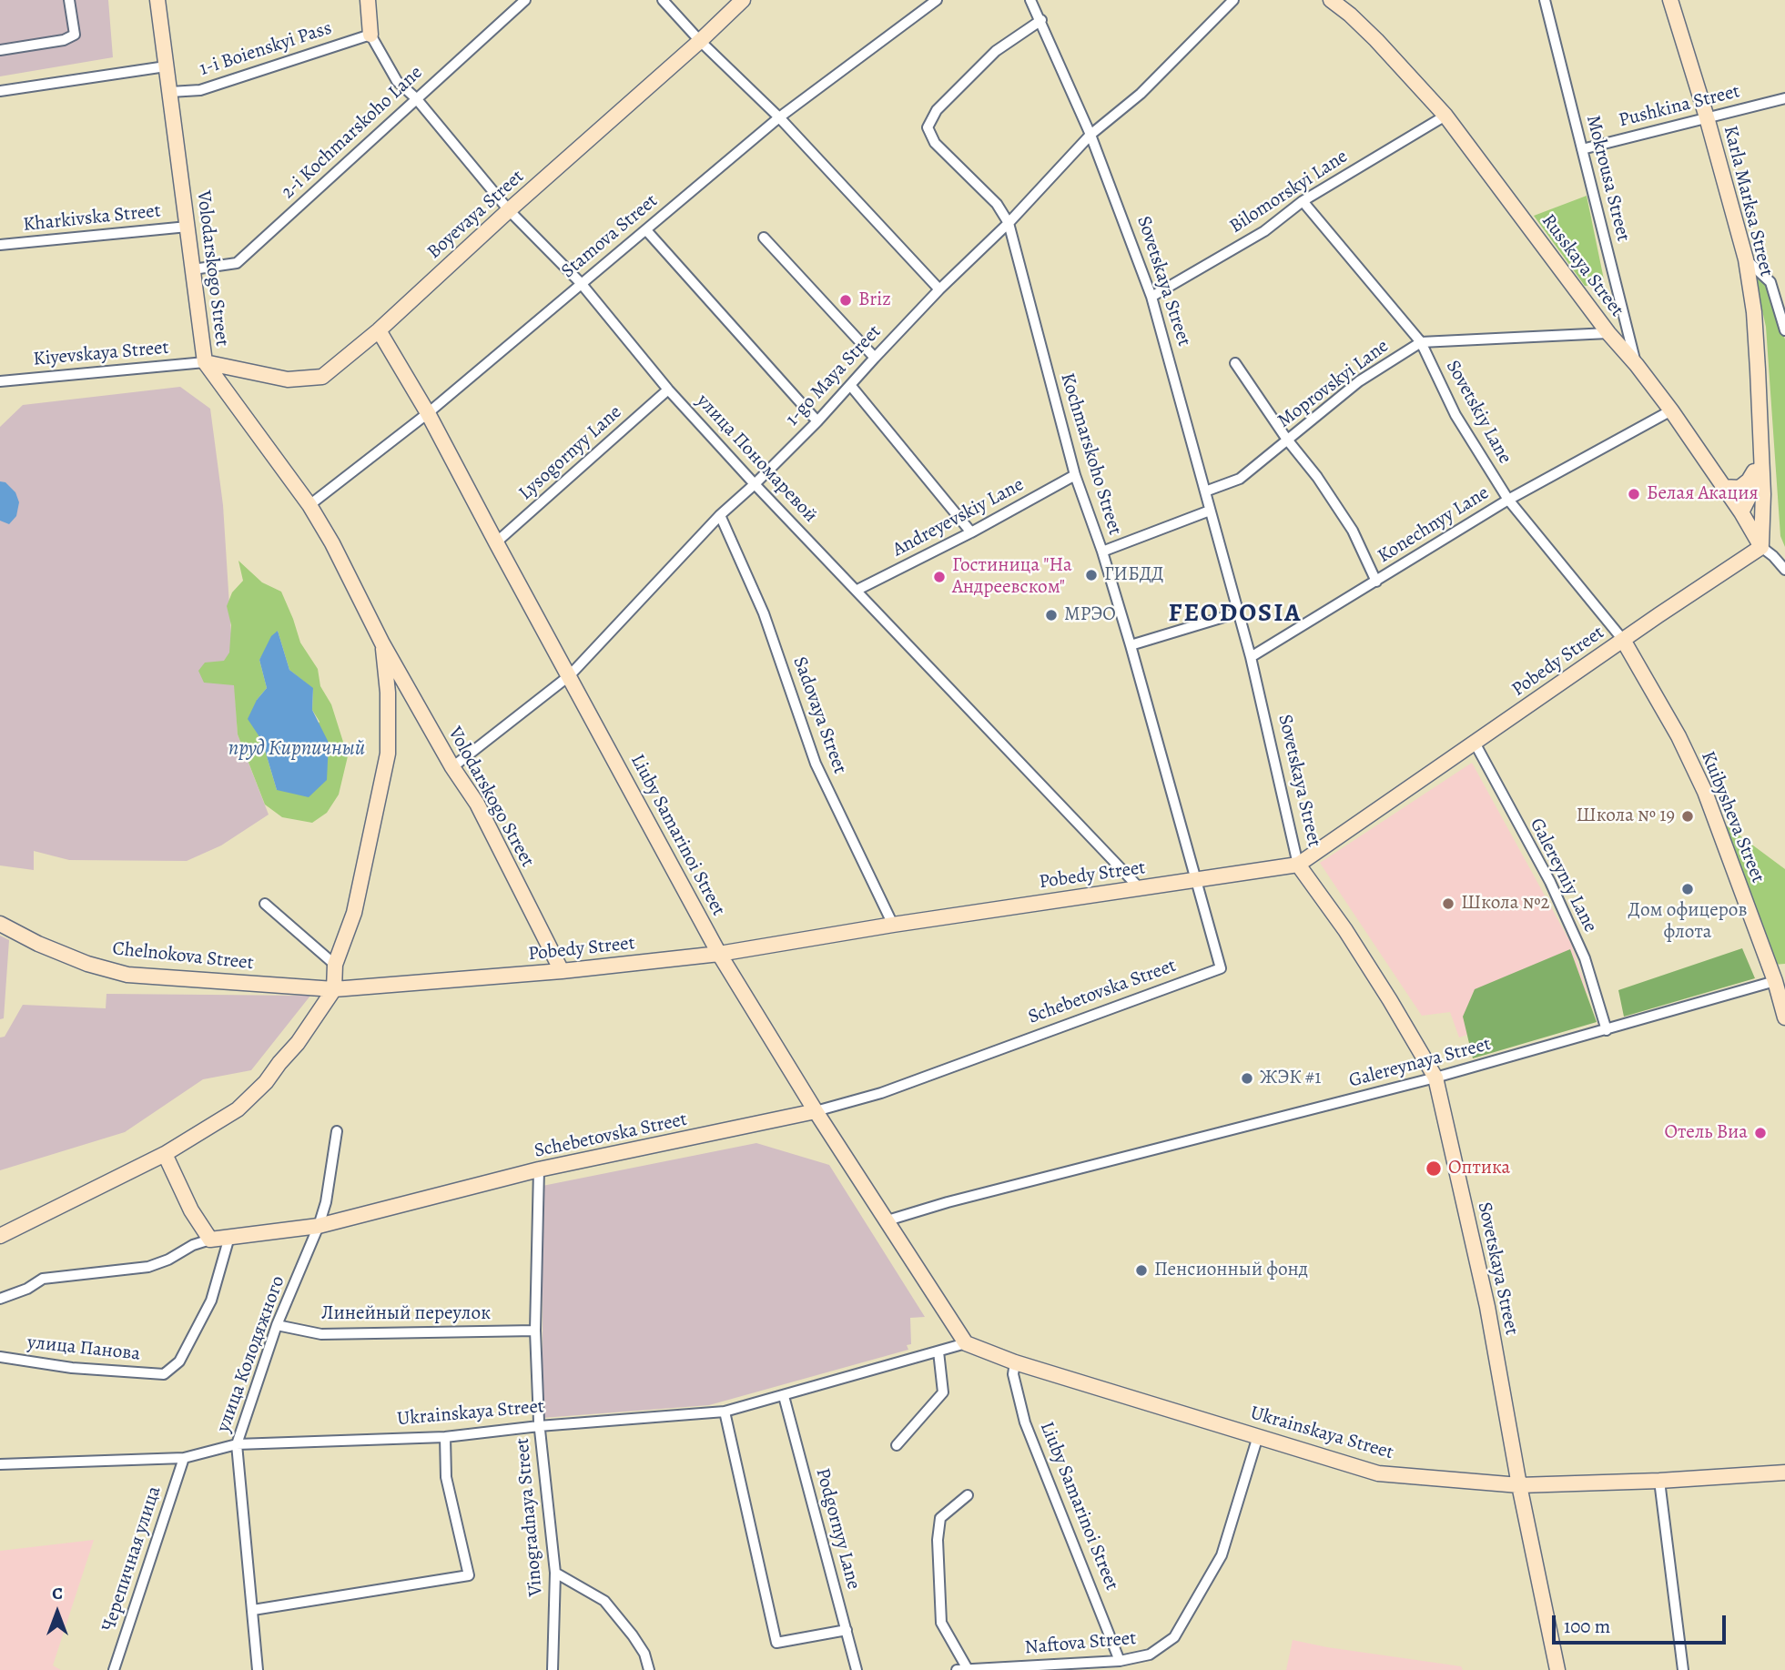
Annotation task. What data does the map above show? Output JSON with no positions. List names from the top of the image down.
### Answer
{
  "streets": {
    "main road": [
      "Karla Marksa Street",
      "Boyevaya Street",
      "Russkaya Street",
      "Volodarskogo Street",
      "Sovetskaya Street",
      "Pobedy Street",
      "Kuibysheva Street",
      "Liuby Samarinoi Street",
      "Chelnokova Street",
      "Schebetovska Street",
      "Ukrainskaya Street"
    ],
    "street": [
      "1-i Boienskyi Pass",
      "Pushkina Street",
      "2-i Kochmarskoho Lane",
      "Mokrousa Street",
      "Bilomorskyi Lane",
      "Kharkivska Street",
      "Stamova Street",
      "Kiyevskaya Street",
      "1-go Maya Street",
      "Moprovskyi Lane",
      "Sovetskiy Lane",
      "Lysogornyy Lane",
      "Kochmarskoho Street",
      "улица Пономаревой",
      "Andreyevskiy Lane",
      "Konechnyy Lane",
      "Sadovaya Street",
      "Galereyniy Lane",
      "Galereynaya Street",
      "Линейный переулок",
      "улица Панова",
      "улица Колодяжного",
      "Vinogradnaya Street",
      "Podgornyy Lane",
      "Черепичная улица",
      "Naftova Street"
    ]
  },
  "crossings": [
    ["1-i Boienskyi Pass", "Volodarskogo Street"],
    ["1-i Boienskyi Pass", "улица Пономаревой"],
    ["Pushkina Street", "Mokrousa Street"],
    ["Pushkina Street", "Karla Marksa Street"],
    ["2-i Kochmarskoho Lane", "Volodarskogo Street"],
    ["2-i Kochmarskoho Lane", "улица Пономаревой"],
    ["Mokrousa Street", "Russkaya Street"],
    ["Bilomorskyi Lane", "Russkaya Street"],
    ["Bilomorskyi Lane", "Sovetskaya Street"],
    ["Bilomorskyi Lane", "Sovetskiy Lane"],
    ["Karla Marksa Street", "Russkaya Street"],
    ["Karla Marksa Street", "Pobedy Street"],
    ["Boyevaya Street", "Volodarskogo Street"],
    ["Boyevaya Street", "Kiyevskaya Street"],
    ["Boyevaya Street", "улица Пономаревой"],
    ["Boyevaya Street", "Liuby Samarinoi Street"],
    ["Kharkivska Street", "Volodarskogo Street"],
    ["Stamova Street", "Volodarskogo Street"],
    ["Stamova Street", "улица Пономаревой"],
    ["Stamova Street", "Liuby Samarinoi Street"],
    ["Russkaya Street", "Moprovskyi Lane"],
    ["Russkaya Street", "Konechnyy Lane"],
    ["Russkaya Street", "Pobedy Street"],
    ["Volodarskogo Street", "Kiyevskaya Street"],
    ["Volodarskogo Street", "1-go Maya Street"],
    ["Volodarskogo Street", "Pobedy Street"],
    ["Volodarskogo Street", "Chelnokova Street"],
    ["Sovetskaya Street", "1-go Maya Street"],
    ["Sovetskaya Street", "Moprovskyi Lane"],
    ["Sovetskaya Street", "Kochmarskoho Street"],
    ["Sovetskaya Street", "Konechnyy Lane"],
    ["Sovetskaya Street", "Pobedy Street"],
    ["Sovetskaya Street", "Galereynaya Street"],
    ["Sovetskaya Street", "Ukrainskaya Street"],
    ["1-go Maya Street", "Kochmarskoho Street"],
    ["1-go Maya Street", "улица Пономаревой"],
    ["1-go Maya Street", "Sadovaya Street"],
    ["1-go Maya Street", "Liuby Samarinoi Street"],
    ["Moprovskyi Lane", "Sovetskiy Lane"],
    ["Sovetskiy Lane", "Konechnyy Lane"],
    ["Sovetskiy Lane", "Pobedy Street"],
    ["Sovetskiy Lane", "Kuibysheva Street"],
    ["Lysogornyy Lane", "улица Пономаревой"],
    ["Lysogornyy Lane", "Liuby Samarinoi Street"],
    ["Kochmarskoho Street", "Andreyevskiy Lane"],
    ["Kochmarskoho Street", "Pobedy Street"],
    ["Kochmarskoho Street", "Schebetovska Street"],
    ["улица Пономаревой", "Andreyevskiy Lane"],
    ["улица Пономаревой", "Pobedy Street"],
    ["Pobedy Street", "Sadovaya Street"],
    ["Pobedy Street", "Kuibysheva Street"],
    ["Pobedy Street", "Liuby Samarinoi Street"],
    ["Pobedy Street", "Galereyniy Lane"],
    ["Pobedy Street", "Chelnokova Street"],
    ["Kuibysheva Street", "Galereynaya Street"],
    ["Liuby Samarinoi Street", "Schebetovska Street"],
    ["Liuby Samarinoi Street", "Galereynaya Street"],
    ["Liuby Samarinoi Street", "Ukrainskaya Street"],
    ["Liuby Samarinoi Street", "Naftova Street"],
    ["Galereyniy Lane", "Galereynaya Street"],
    ["Schebetovska Street", "улица Панова"],
    ["Schebetovska Street", "улица Колодяжного"],
    ["Schebetovska Street", "Vinogradnaya Street"],
    ["Линейный переулок", "улица Колодяжного"],
    ["Линейный переулок", "Vinogradnaya Street"],
    ["улица Колодяжного", "Ukrainskaya Street"],
    ["Ukrainskaya Street", "Vinogradnaya Street"],
    ["Ukrainskaya Street", "Podgornyy Lane"],
    ["Ukrainskaya Street", "Черепичная улица"],
    ["Ukrainskaya Street", "Naftova Street"]
  ],
  "districts": ["FEODOSIA"],
  "water": ["пруд Кирпичный"],
  "places": [
    "Briz",
    "Белая Акация",
    "ГИБДД",
    "Гостиница \"На Андреевском\"",
    "МРЭО",
    "Школа № 19",
    "Дом офицеров флота",
    "Школа №2",
    "ЖЭК #1",
    "Отель Виа",
    "Оптика",
    "Пенсионный фонд"
  ],
  "scale_bar": "100 m",
  "north": "top"
}
